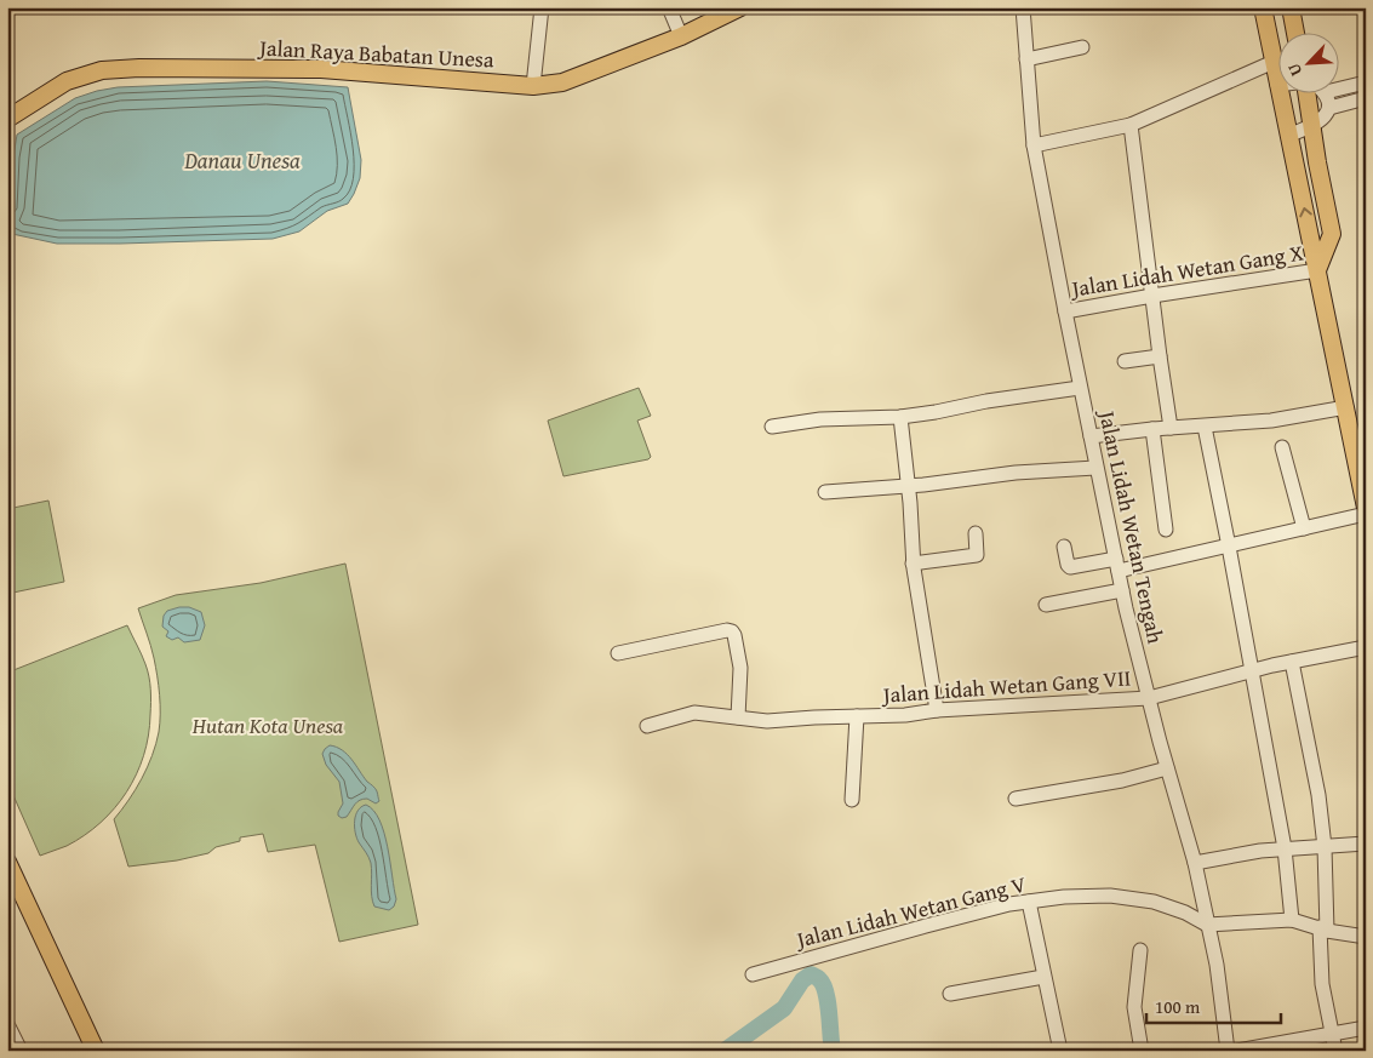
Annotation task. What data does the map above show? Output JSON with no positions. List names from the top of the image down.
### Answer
{
  "streets": {
    "main road": ["Jalan Raya Babatan Unesa"],
    "street": [
      "Jalan Lidah Wetan Gang X",
      "Jalan Lidah Wetan Tengah",
      "Jalan Lidah Wetan Gang VII",
      "Jalan Lidah Wetan Gang V"
    ]
  },
  "crossings": [
    ["Jalan Lidah Wetan Gang X", "Jalan Lidah Wetan Tengah"],
    ["Jalan Lidah Wetan Tengah", "Jalan Lidah Wetan Gang VII"],
    ["Jalan Lidah Wetan Tengah", "Jalan Lidah Wetan Gang V"]
  ],
  "water": ["Danau Unesa"],
  "parks": ["Hutan Kota Unesa"],
  "scale_bar": "100 m",
  "north": "bottom left"
}
